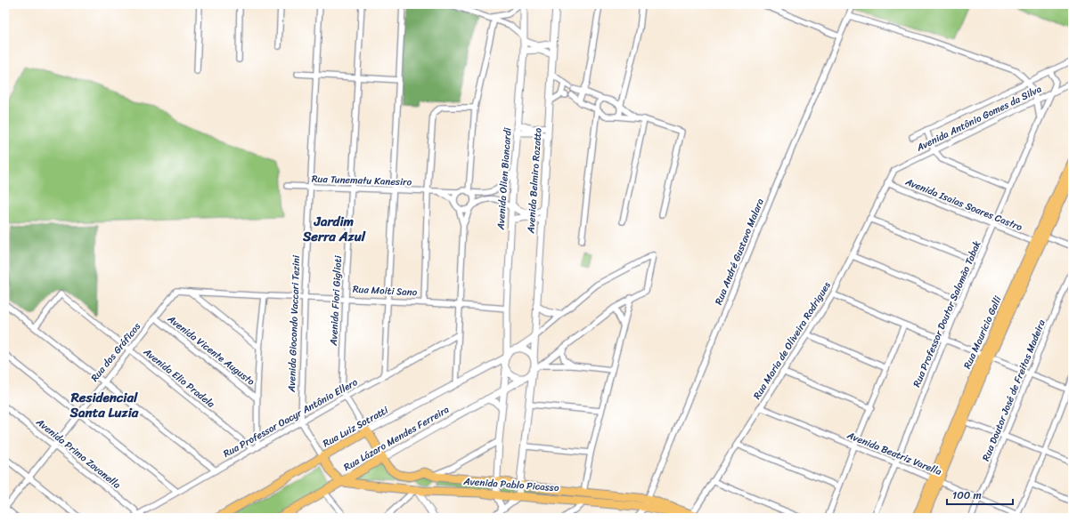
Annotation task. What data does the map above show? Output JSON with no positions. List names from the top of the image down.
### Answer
{
  "streets": {
    "main road": [
      "Avenida Fiori Giglioti",
      "Rua Mauricio Galli",
      "Rua Luiz Sotratti",
      "Rua Lázaro Mendes Ferreira",
      "Avenida Pablo Picasso"
    ],
    "street": [
      "Avenida Antônio Gomes da Silva",
      "Avenida Olien Biancardi",
      "Rua Tunematu Kanesiro",
      "Avenida Belmiro Rozatto",
      "Avenida Isaias Soares Castro",
      "Rua André Gustavo Malara",
      "Rua Moiti Sano",
      "Rua Professor Doutor Salomão Tabak",
      "Avenida Giocondo Vaccari Tezini",
      "Rua Maria de Oliveira Rodrigues",
      "Avenida Vicente Augusto",
      "Rua dos Gráficos",
      "Avenida Elio Pradela",
      "Rua Doutor José de Freitas Madeira",
      "Rua Professor Oacyr Antônio Ellero",
      "Avenida Primo Zavanella",
      "Avenida Beatriz Varella"
    ]
  },
  "crossings": [
    ["Avenida Antônio Gomes da Silva", "Rua Professor Doutor Salomão Tabak"],
    ["Avenida Antônio Gomes da Silva", "Rua Maria de Oliveira Rodrigues"],
    ["Avenida Olien Biancardi", "Avenida Belmiro Rozatto"],
    ["Avenida Olien Biancardi", "Rua Moiti Sano"],
    ["Avenida Olien Biancardi", "Rua Luiz Sotratti"],
    ["Avenida Olien Biancardi", "Rua Lázaro Mendes Ferreira"],
    ["Rua Tunematu Kanesiro", "Avenida Fiori Giglioti"],
    ["Rua Tunematu Kanesiro", "Avenida Giocondo Vaccari Tezini"],
    ["Avenida Belmiro Rozatto", "Rua Luiz Sotratti"],
    ["Avenida Belmiro Rozatto", "Rua Lázaro Mendes Ferreira"],
    ["Avenida Isaias Soares Castro", "Rua Professor Doutor Salomão Tabak"],
    ["Avenida Isaias Soares Castro", "Rua Mauricio Galli"],
    ["Avenida Isaias Soares Castro", "Rua Maria de Oliveira Rodrigues"],
    ["Rua André Gustavo Malara", "Avenida Pablo Picasso"],
    ["Rua Moiti Sano", "Avenida Fiori Giglioti"],
    ["Rua Moiti Sano", "Avenida Giocondo Vaccari Tezini"],
    ["Rua Moiti Sano", "Rua dos Gráficos"],
    ["Avenida Fiori Giglioti", "Rua Professor Oacyr Antônio Ellero"],
    ["Avenida Fiori Giglioti", "Rua Luiz Sotratti"],
    ["Avenida Fiori Giglioti", "Rua Lázaro Mendes Ferreira"],
    ["Avenida Fiori Giglioti", "Avenida Pablo Picasso"],
    ["Rua Professor Doutor Salomão Tabak", "Avenida Beatriz Varella"],
    ["Avenida Giocondo Vaccari Tezini", "Rua Professor Oacyr Antônio Ellero"],
    ["Rua Mauricio Galli", "Avenida Beatriz Varella"],
    ["Rua Maria de Oliveira Rodrigues", "Avenida Beatriz Varella"],
    ["Rua Maria de Oliveira Rodrigues", "Avenida Pablo Picasso"],
    ["Avenida Vicente Augusto", "Rua dos Gráficos"],
    ["Rua dos Gráficos", "Avenida Elio Pradela"],
    ["Rua dos Gráficos", "Avenida Primo Zavanella"],
    ["Avenida Elio Pradela", "Rua Professor Oacyr Antônio Ellero"],
    ["Rua Doutor José de Freitas Madeira", "Avenida Beatriz Varella"],
    ["Rua Professor Oacyr Antônio Ellero", "Avenida Primo Zavanella"],
    ["Rua Luiz Sotratti", "Rua Lázaro Mendes Ferreira"],
    ["Rua Lázaro Mendes Ferreira", "Avenida Pablo Picasso"]
  ],
  "districts": ["Jardim Serra Azul", "Residencial Santa Luzia"],
  "scale_bar": "100 m"
}
